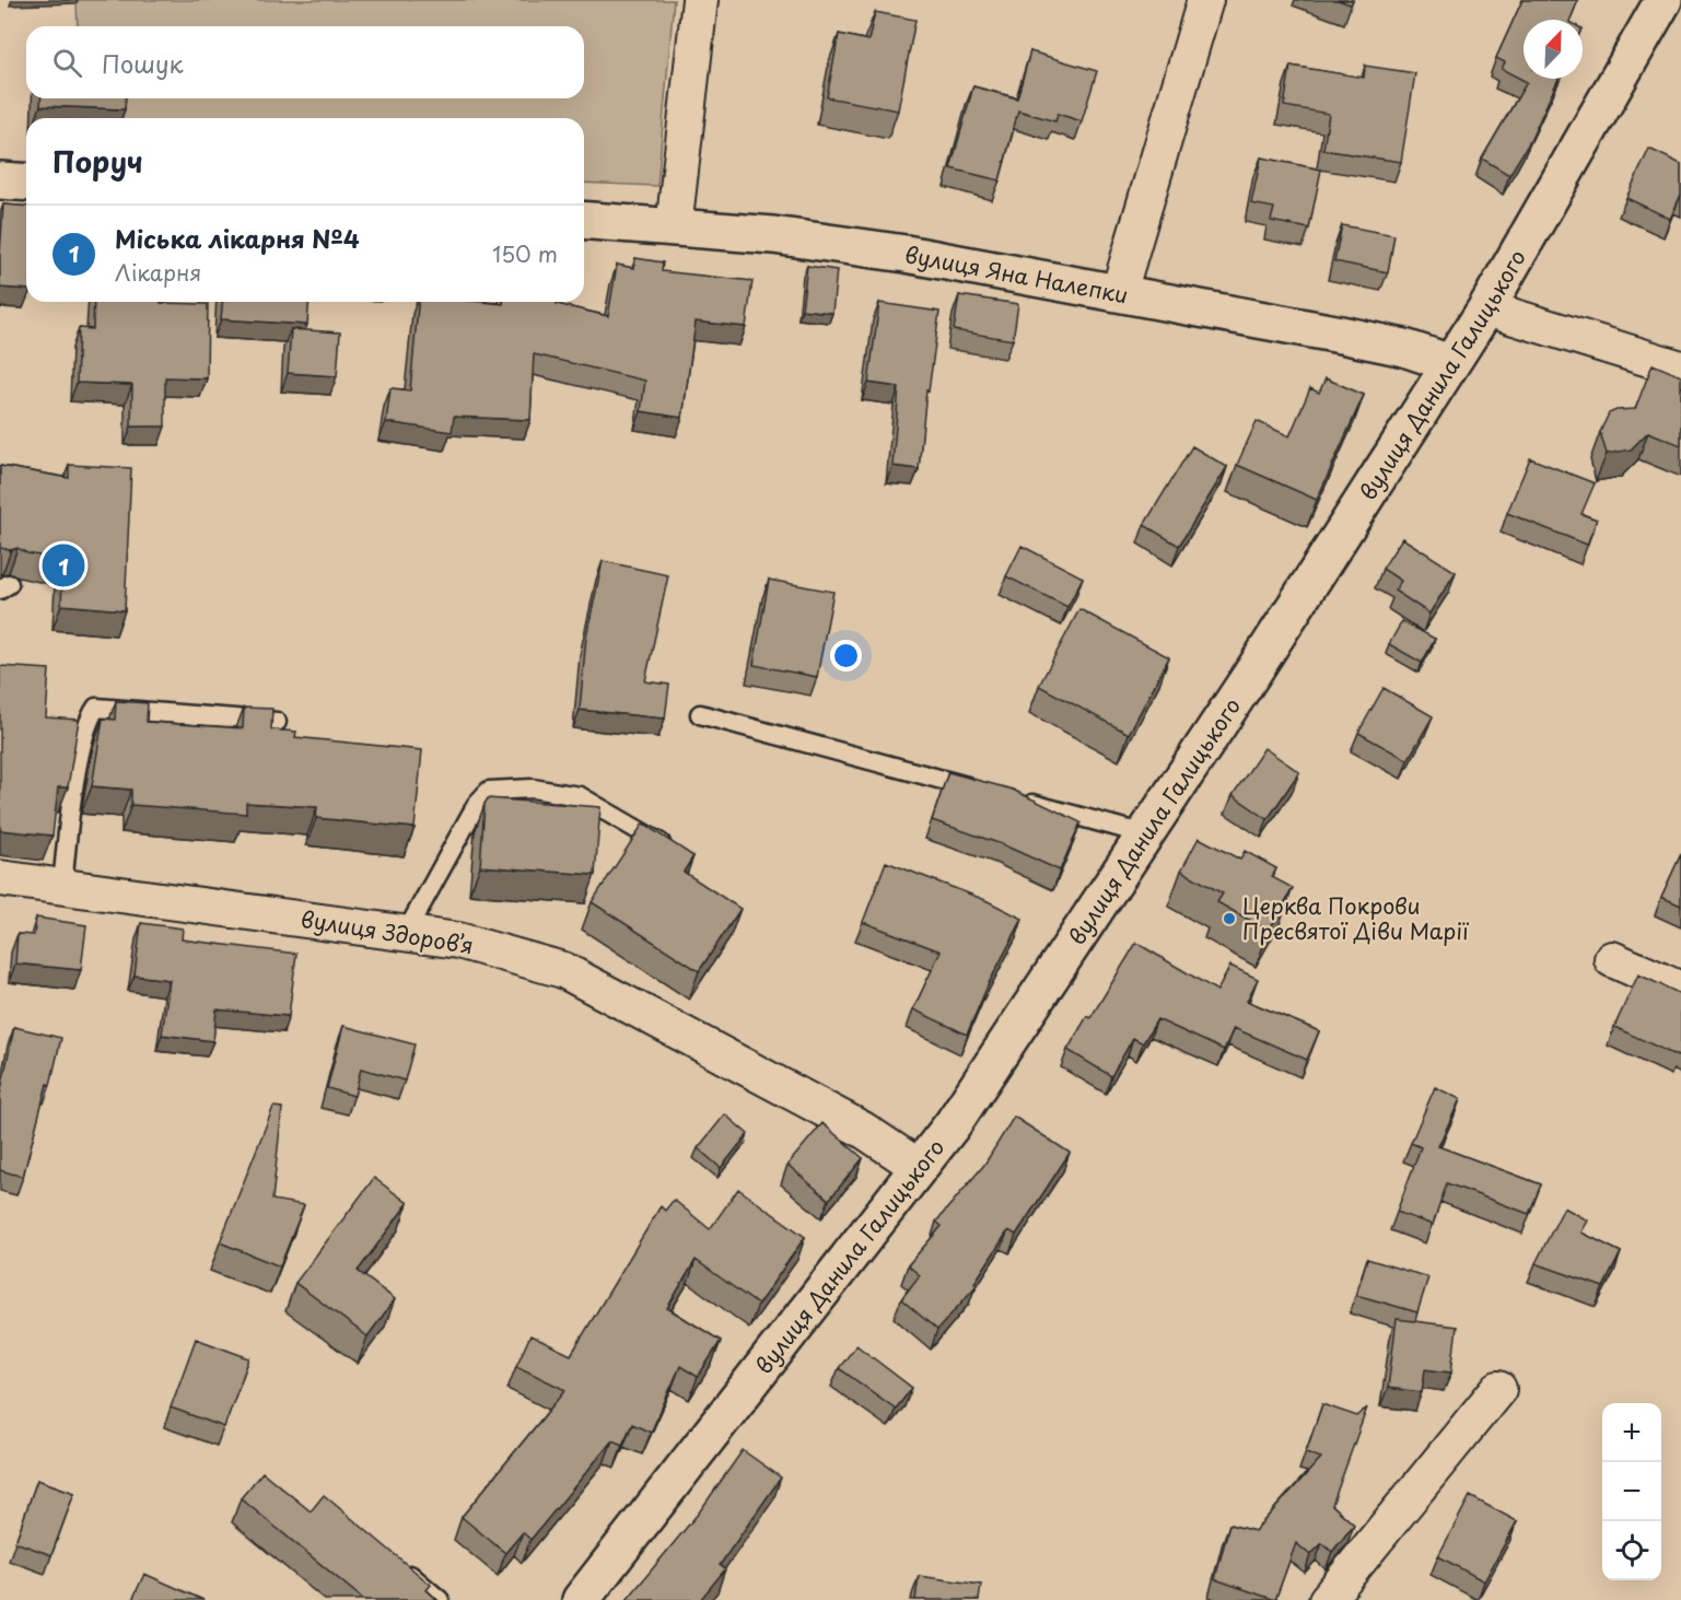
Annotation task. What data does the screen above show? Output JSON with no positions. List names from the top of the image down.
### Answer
{
  "streets": {
    "street": ["вулиця Яна Налепки", "вулиця Данила Галицького", "вулиця Здоровʼя"]
  },
  "crossings": [
    ["вулиця Яна Налепки", "вулиця Данила Галицького"],
    ["вулиця Данила Галицького", "вулиця Здоровʼя"]
  ],
  "places": ["Церква Покрови Пресвятої Діви Марії"],
  "north": "top right",
  "page": {
    "search": "Пошук",
    "heading": "Поруч",
    "list": [
      {
        "mark": "1",
        "name": "Міська лікарня №4",
        "note": "Лікарня",
        "value": "150 m"
      }
    ],
    "pins": "1",
    "map_buttons": ["+", "−"]
  }
}
